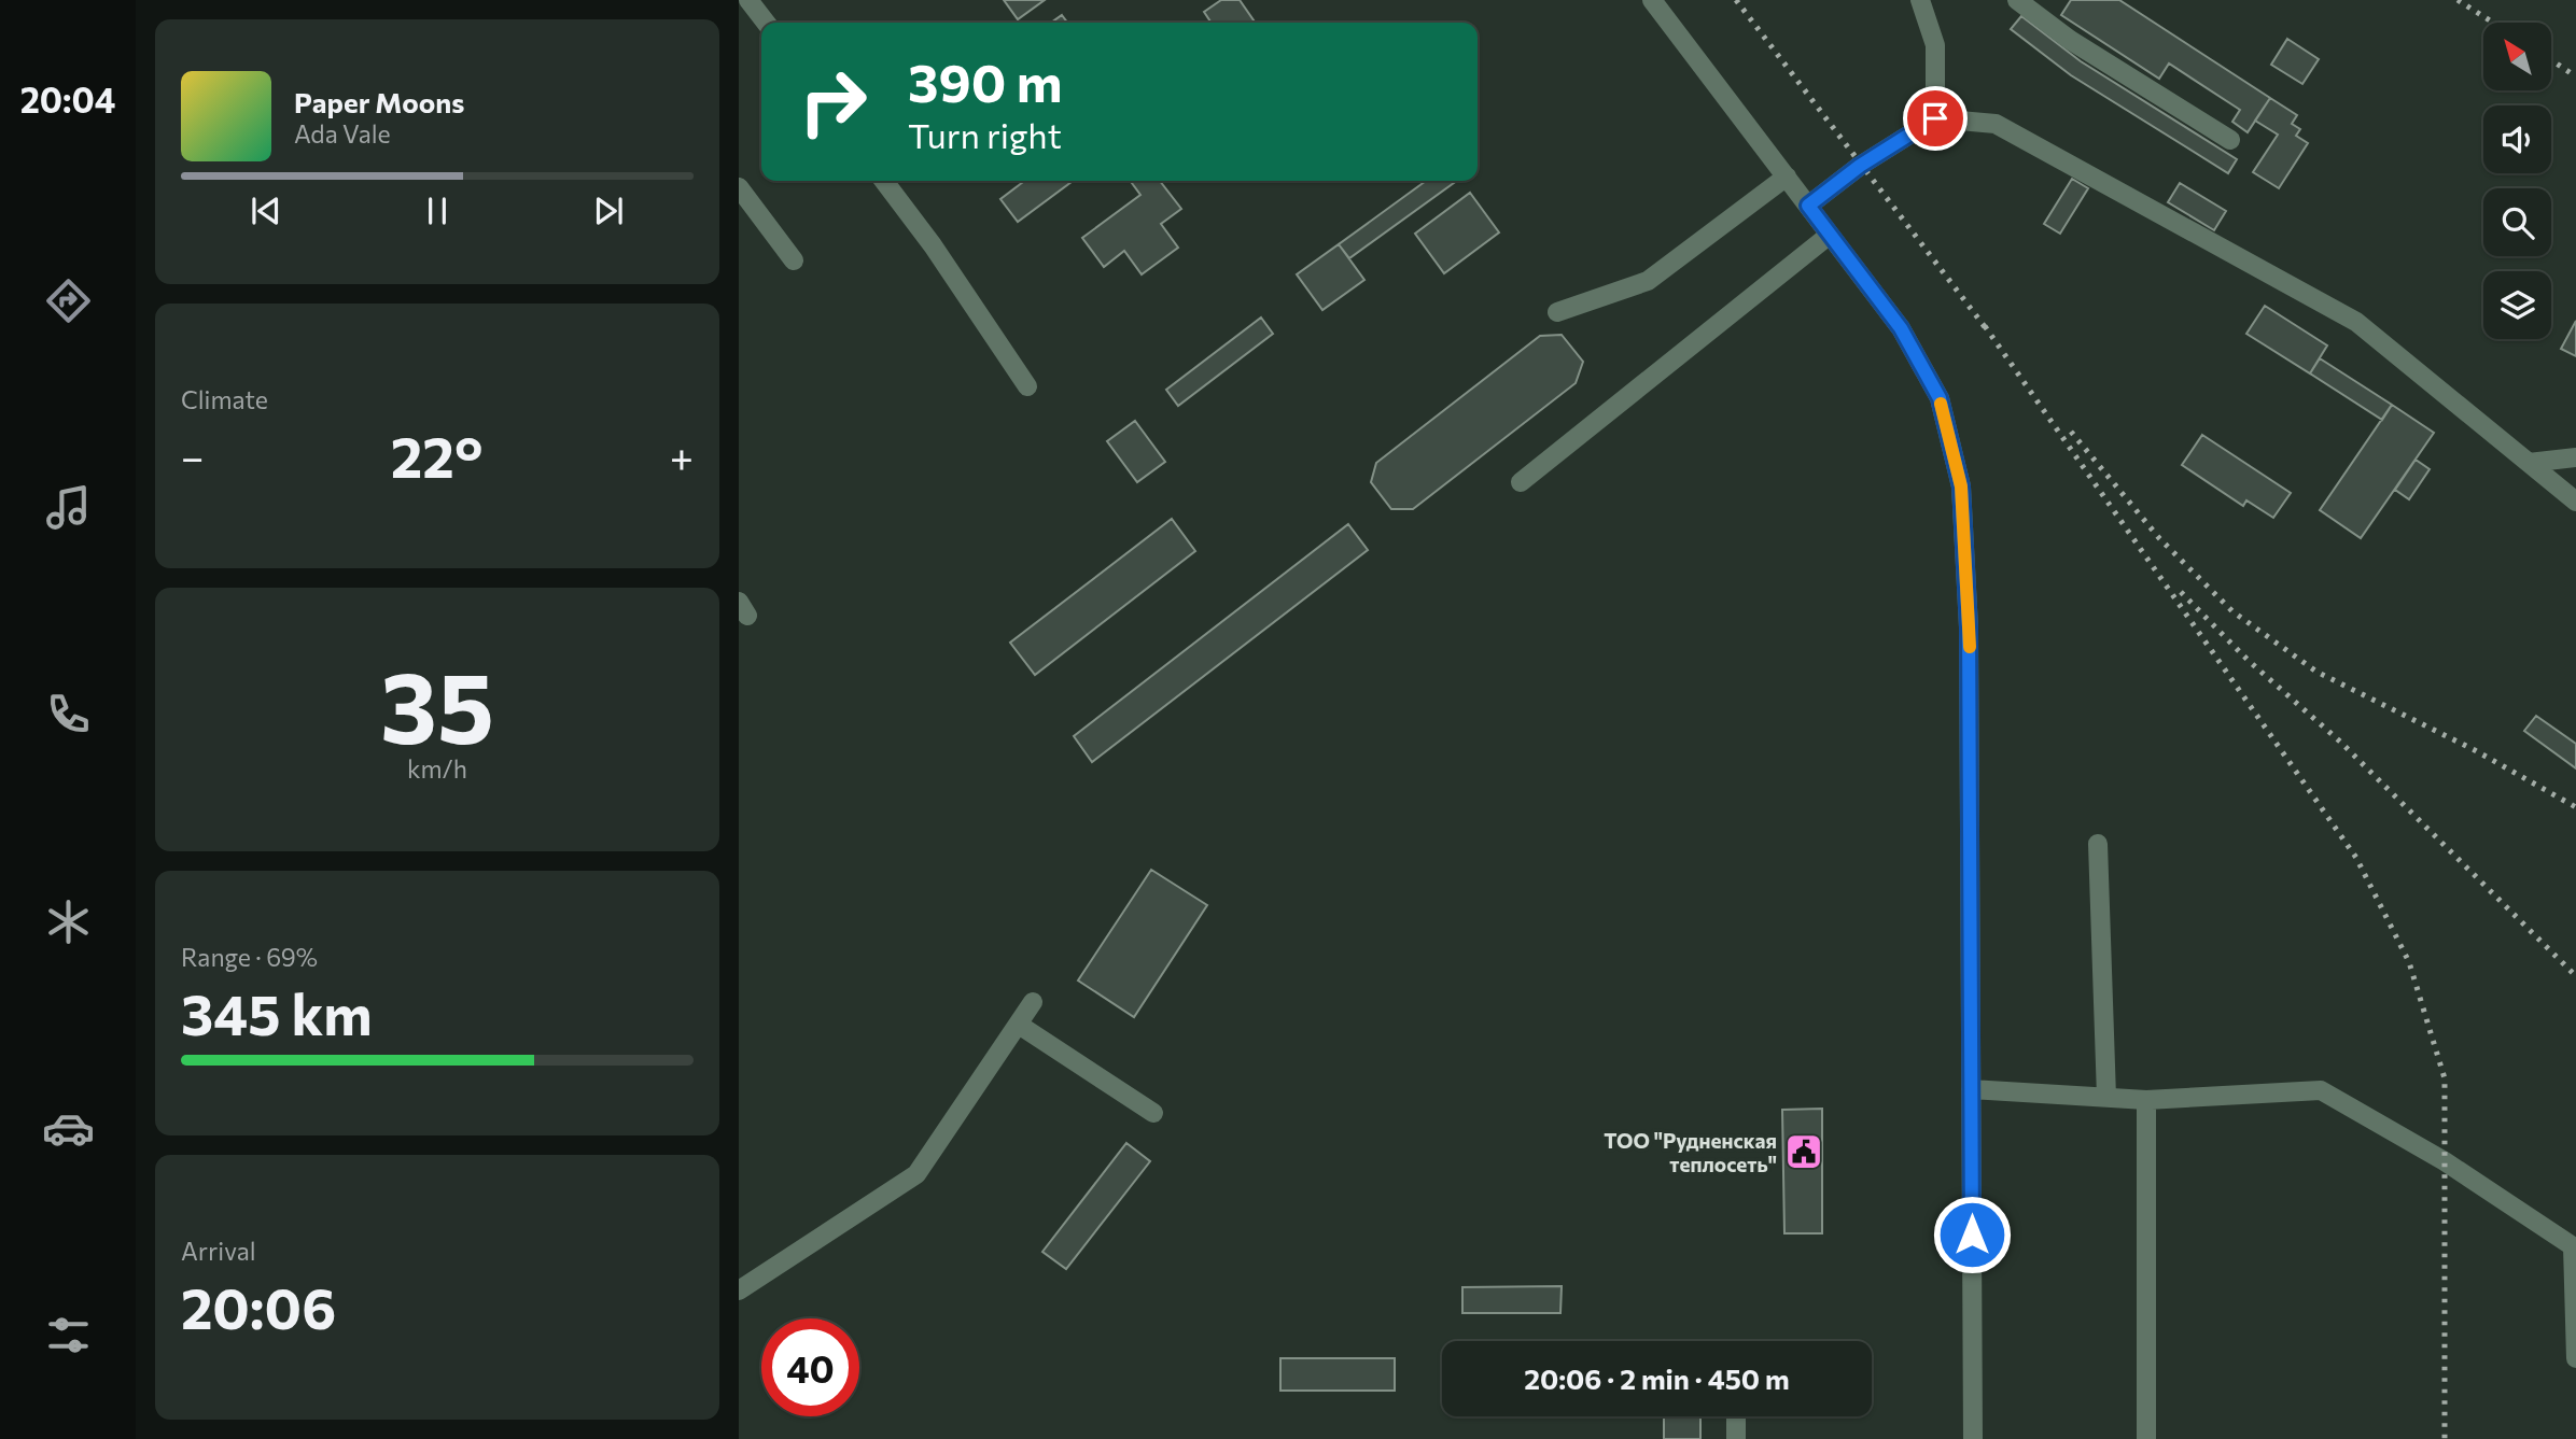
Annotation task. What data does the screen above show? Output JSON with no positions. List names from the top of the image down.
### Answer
{
  "places": {
    "public building": ["ТОО \"Рудненская теплосеть\""]
  },
  "north": "top left",
  "page": {
    "tabs": "20:04",
    "turn": ["390 m", "Turn right"],
    "song": ["Paper Moons", "Ada Vale"],
    "tile": [
      "Climate",
      ["35", "km/h"],
      ["Range · 69%", "345 km"],
      ["Arrival", "20:06"]
    ],
    "heat": ["−", "22°", "+"],
    "limit": "40",
    "trip": "20:06 · 2 min · 450 m"
  }
}
